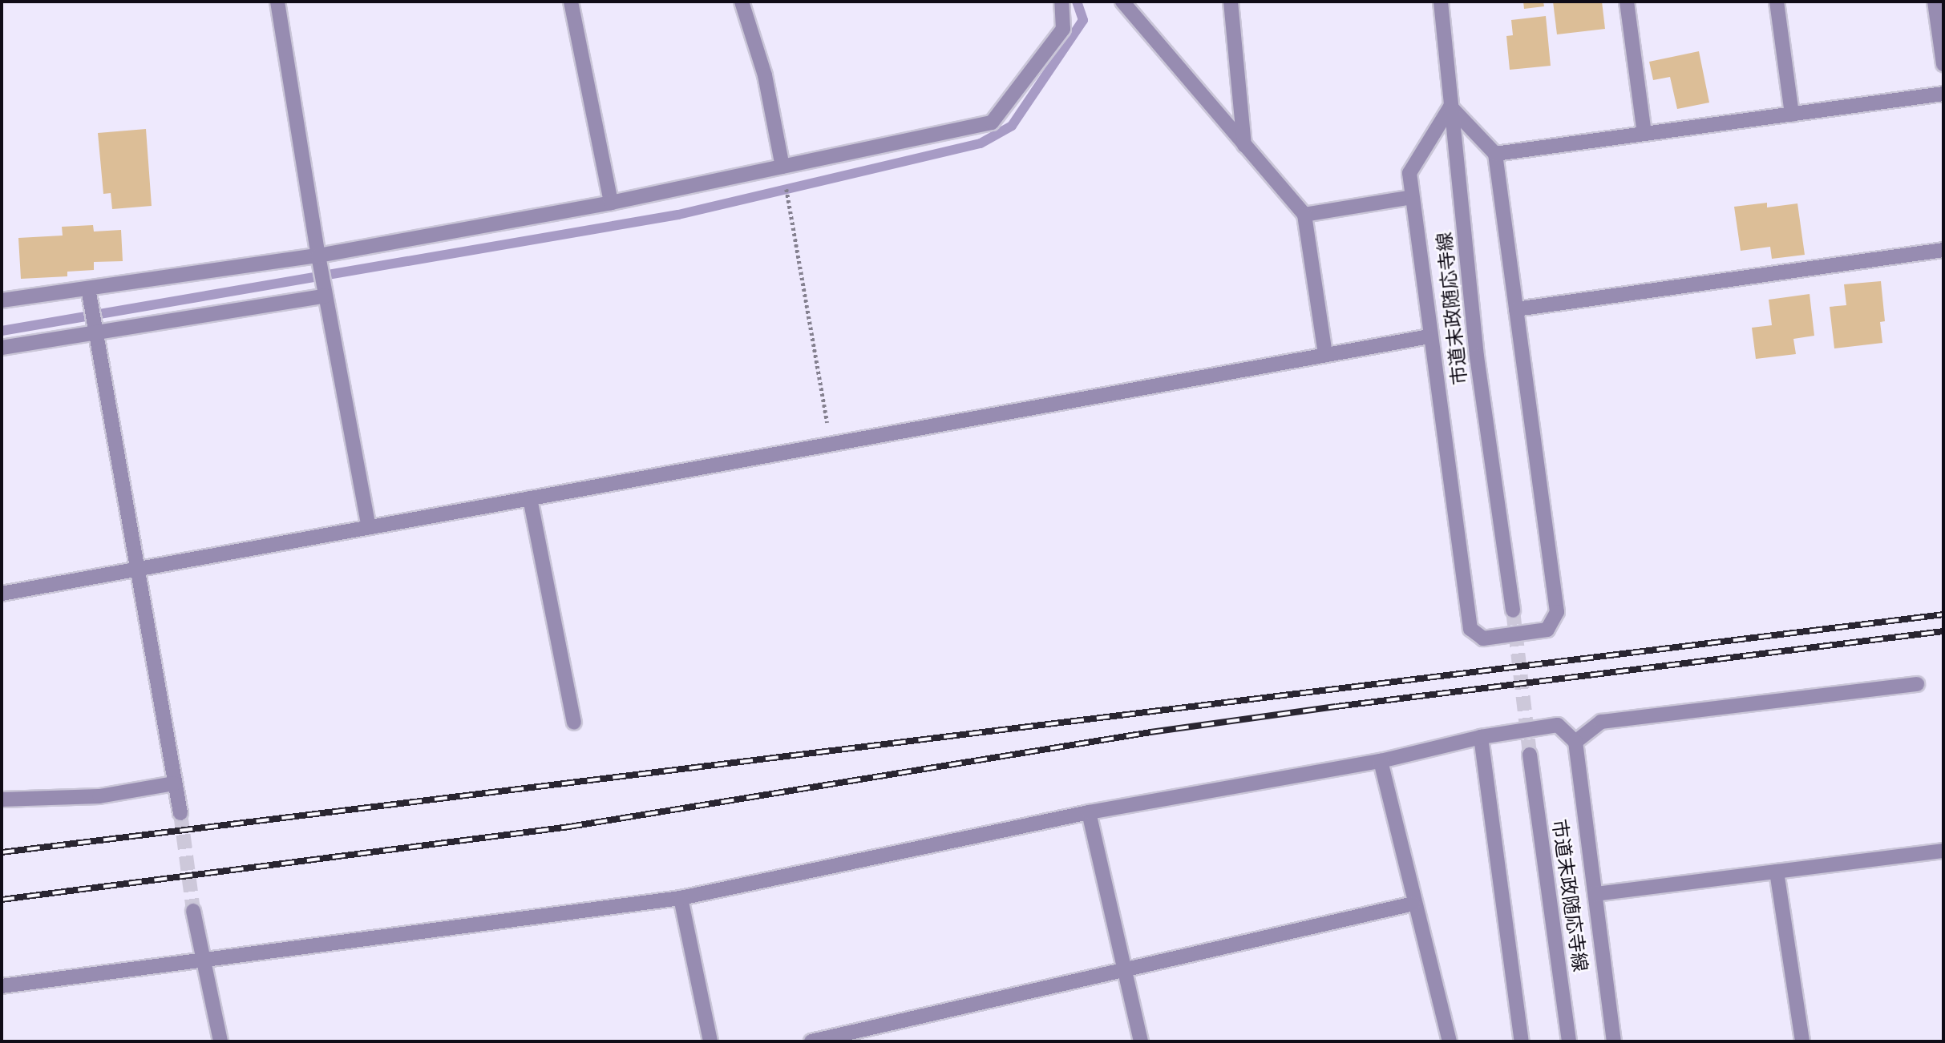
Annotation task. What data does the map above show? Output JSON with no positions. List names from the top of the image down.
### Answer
{
  "streets": {
    "street": ["市道末政随応寺線"]
  }
}
